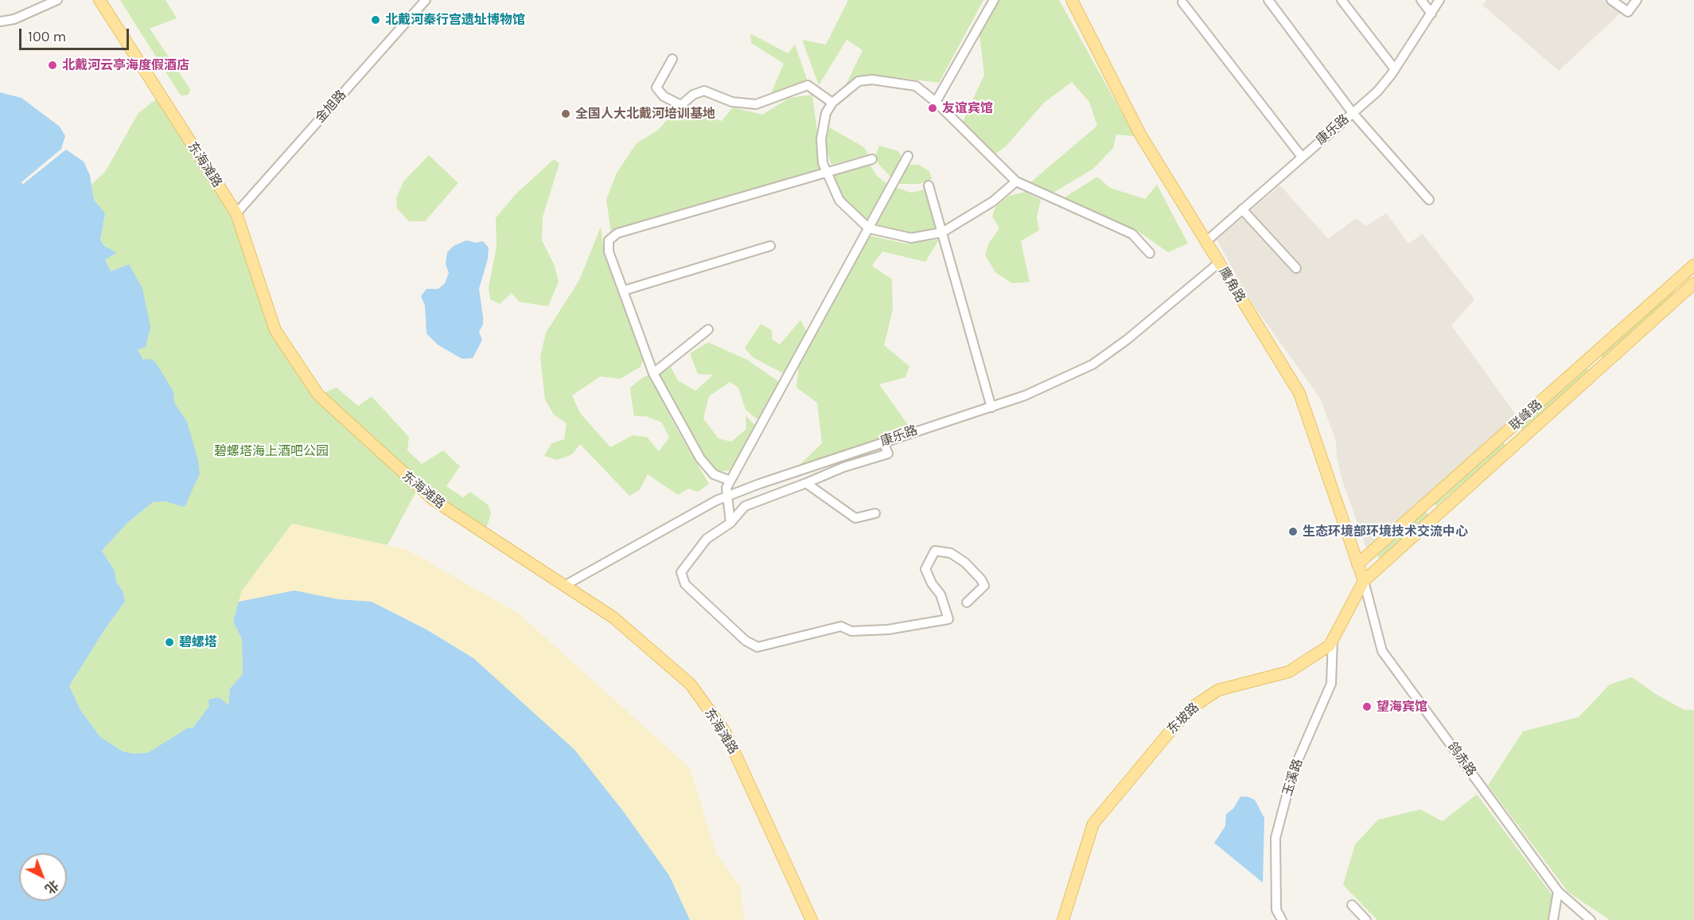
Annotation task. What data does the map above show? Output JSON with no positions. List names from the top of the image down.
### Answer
{
  "streets": {
    "main road": [
      "东海滩路",
      "鹰角路",
      "联峰路",
      "东坡路"
    ],
    "street": [
      "金旭路",
      "康乐路",
      "鸽赤路",
      "玉溪路"
    ]
  },
  "crossings": [
    ["金旭路", "东海滩路"],
    ["康乐路", "东海滩路"],
    ["康乐路", "鹰角路"],
    ["鹰角路", "联峰路"],
    ["鹰角路", "东坡路"],
    ["鹰角路", "鸽赤路"],
    ["联峰路", "东坡路"],
    ["联峰路", "鸽赤路"],
    ["东坡路", "鸽赤路"],
    ["东坡路", "玉溪路"]
  ],
  "parks": ["碧螺塔海上酒吧公园"],
  "places": [
    "北戴河秦行宫遗址博物馆",
    "北戴河云亭海度假酒店",
    "友谊宾馆",
    "全国人大北戴河培训基地",
    "生态环境部环境技术交流中心",
    "碧螺塔",
    "望海宾馆"
  ],
  "scale_bar": "100 m",
  "north": "bottom right"
}
